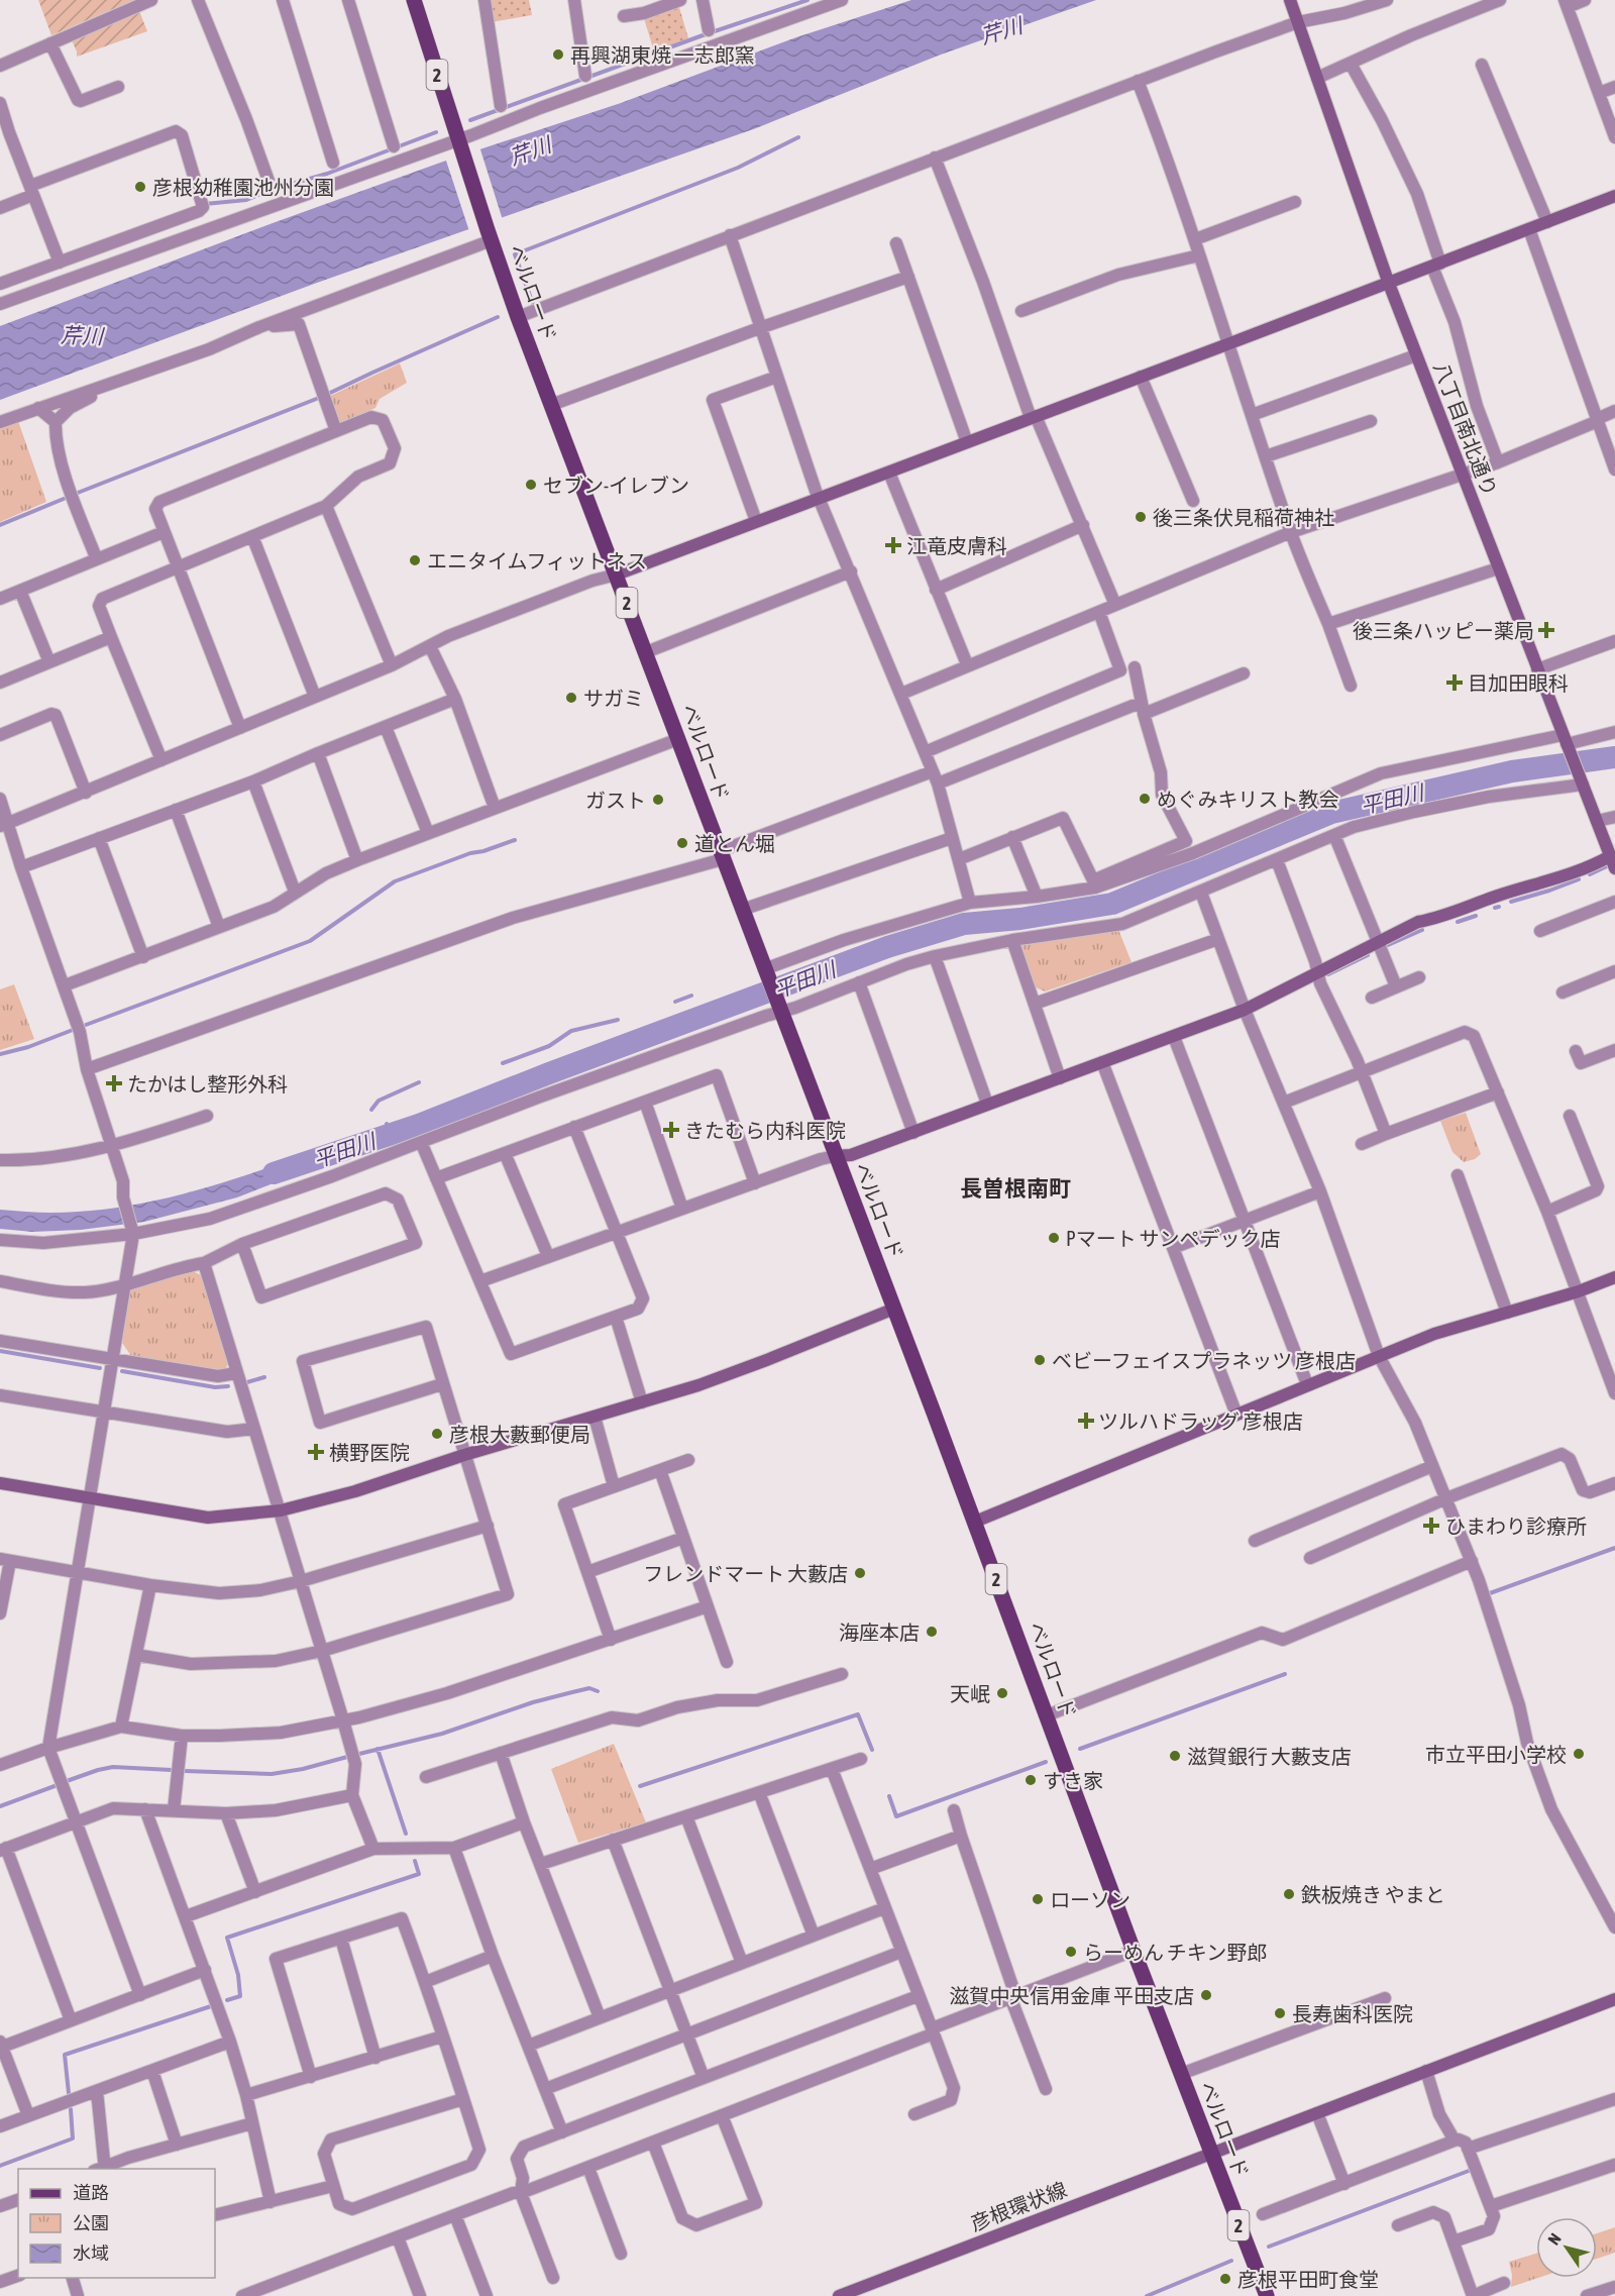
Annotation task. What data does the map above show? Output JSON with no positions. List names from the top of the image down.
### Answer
{
  "streets": {
    "main road": ["2", "ベルロード"],
    "street": ["八丁目南北通り", "彦根環状線"]
  },
  "crossings": [
    ["ベルロード", "彦根環状線"]
  ],
  "districts": ["長曽根南町"],
  "water": ["芹川", "平田川"],
  "places": {
    "other": [
      "再興湖東焼 一志郎窯",
      "彦根幼稚園池州分園",
      "セブン-イレブン",
      "後三条伏見稲荷神社",
      "エニタイムフィットネス",
      "サガミ",
      "めぐみキリスト教会",
      "ガスト",
      "道とん堀",
      "Pマート サンペデック店",
      "ベビーフェイスプラネッツ 彦根店",
      "彦根大藪郵便局",
      "フレンドマート 大藪店",
      "海座本店",
      "天岷",
      "市立平田小学校",
      "滋賀銀行 大藪支店",
      "すき家",
      "鉄板焼き やまと",
      "ローソン",
      "らーめん チキン野郎",
      "滋賀中央信用金庫 平田支店",
      "長寿歯科医院",
      "彦根平田町食堂"
    ],
    "health": [
      "江竜皮膚科",
      "後三条ハッピー薬局",
      "目加田眼科",
      "たかはし整形外科",
      "きたむら内科医院",
      "ツルハドラッグ 彦根店",
      "横野医院",
      "ひまわり診療所"
    ]
  },
  "legend": ["道路", "公園", "水域"],
  "north": "top left"
}
